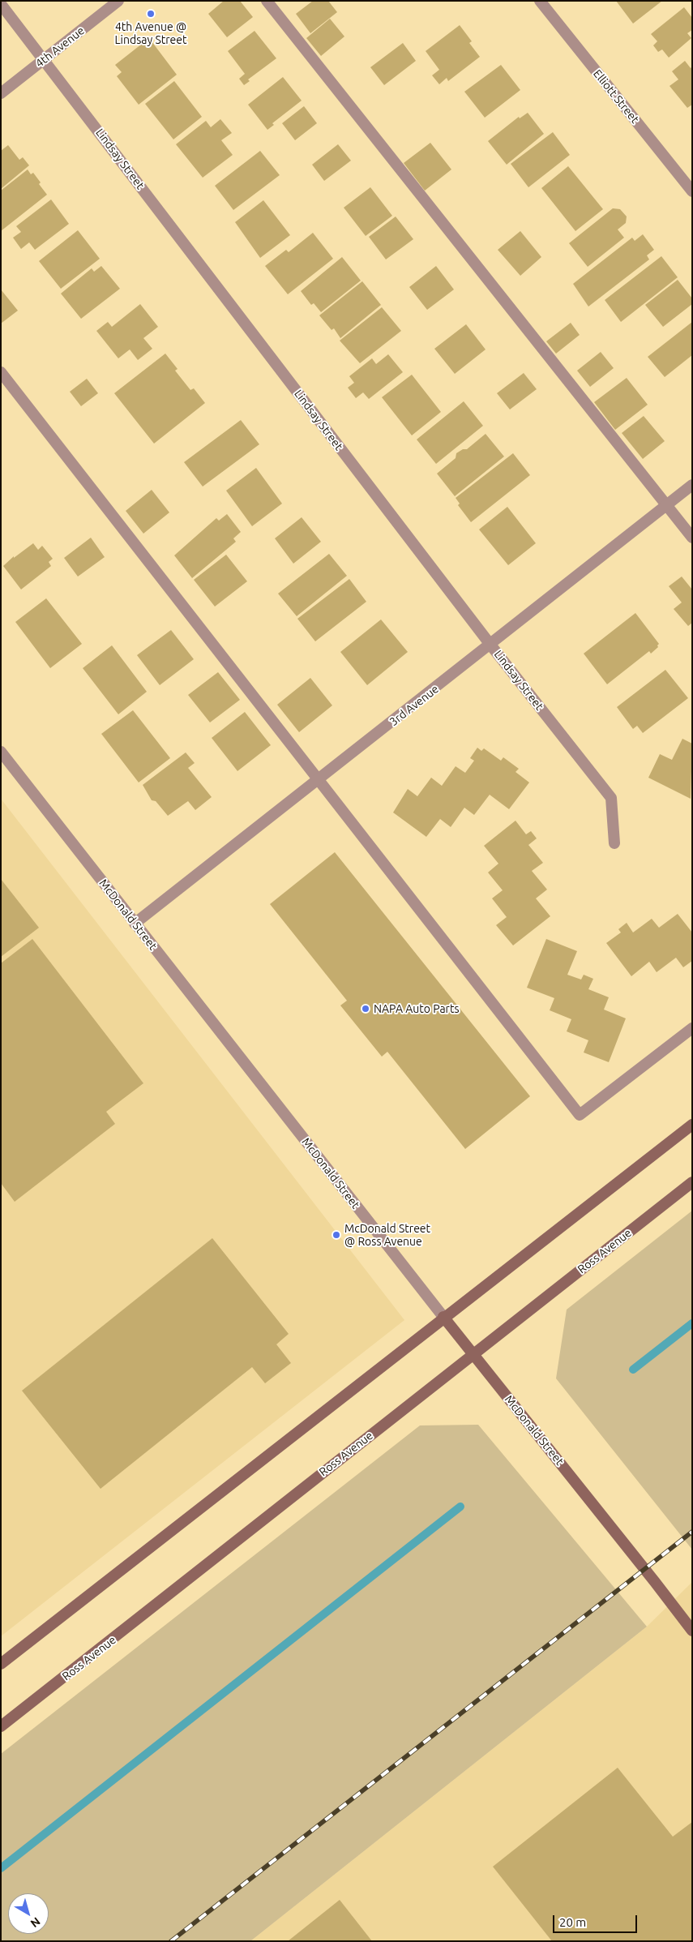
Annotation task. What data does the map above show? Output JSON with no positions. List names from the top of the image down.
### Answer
{
  "streets": {
    "main road": ["McDonald Street", "Ross Avenue"],
    "street": [
      "4th Avenue",
      "Elliott Street",
      "Lindsay Street",
      "3rd Avenue"
    ]
  },
  "crossings": [
    ["4th Avenue", "Lindsay Street"],
    ["Lindsay Street", "3rd Avenue"],
    ["3rd Avenue", "McDonald Street"],
    ["McDonald Street", "Ross Avenue"]
  ],
  "places": ["4th Avenue @ Lindsay Street", "NAPA Auto Parts", "McDonald Street @ Ross Avenue"],
  "scale_bar": "20 m",
  "north": "bottom right"
}
